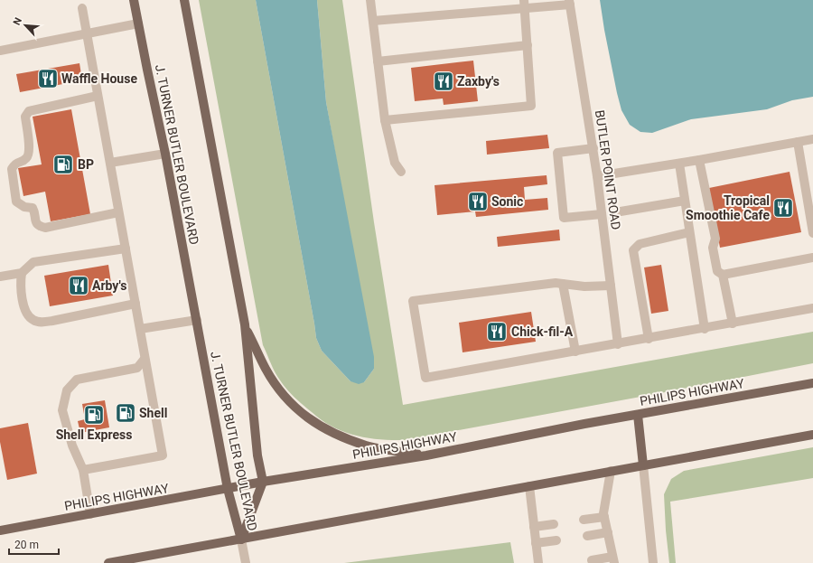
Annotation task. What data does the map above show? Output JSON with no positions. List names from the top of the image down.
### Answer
{
  "streets": {
    "main road": ["J. TURNER BUTLER BOULEVARD", "PHILIPS HIGHWAY"],
    "lane": ["BUTLER POINT ROAD"]
  },
  "crossings": [
    ["J. TURNER BUTLER BOULEVARD", "PHILIPS HIGHWAY"]
  ],
  "places": {
    "restaurant": [
      "Waffle House",
      "Zaxby's",
      "Sonic",
      "Tropical Smoothie Cafe",
      "Arby's",
      "Chick-fil-A"
    ],
    "fuel station": ["BP", "Shell", "Shell Express"]
  },
  "scale_bar": "20 m",
  "north": "top left"
}
